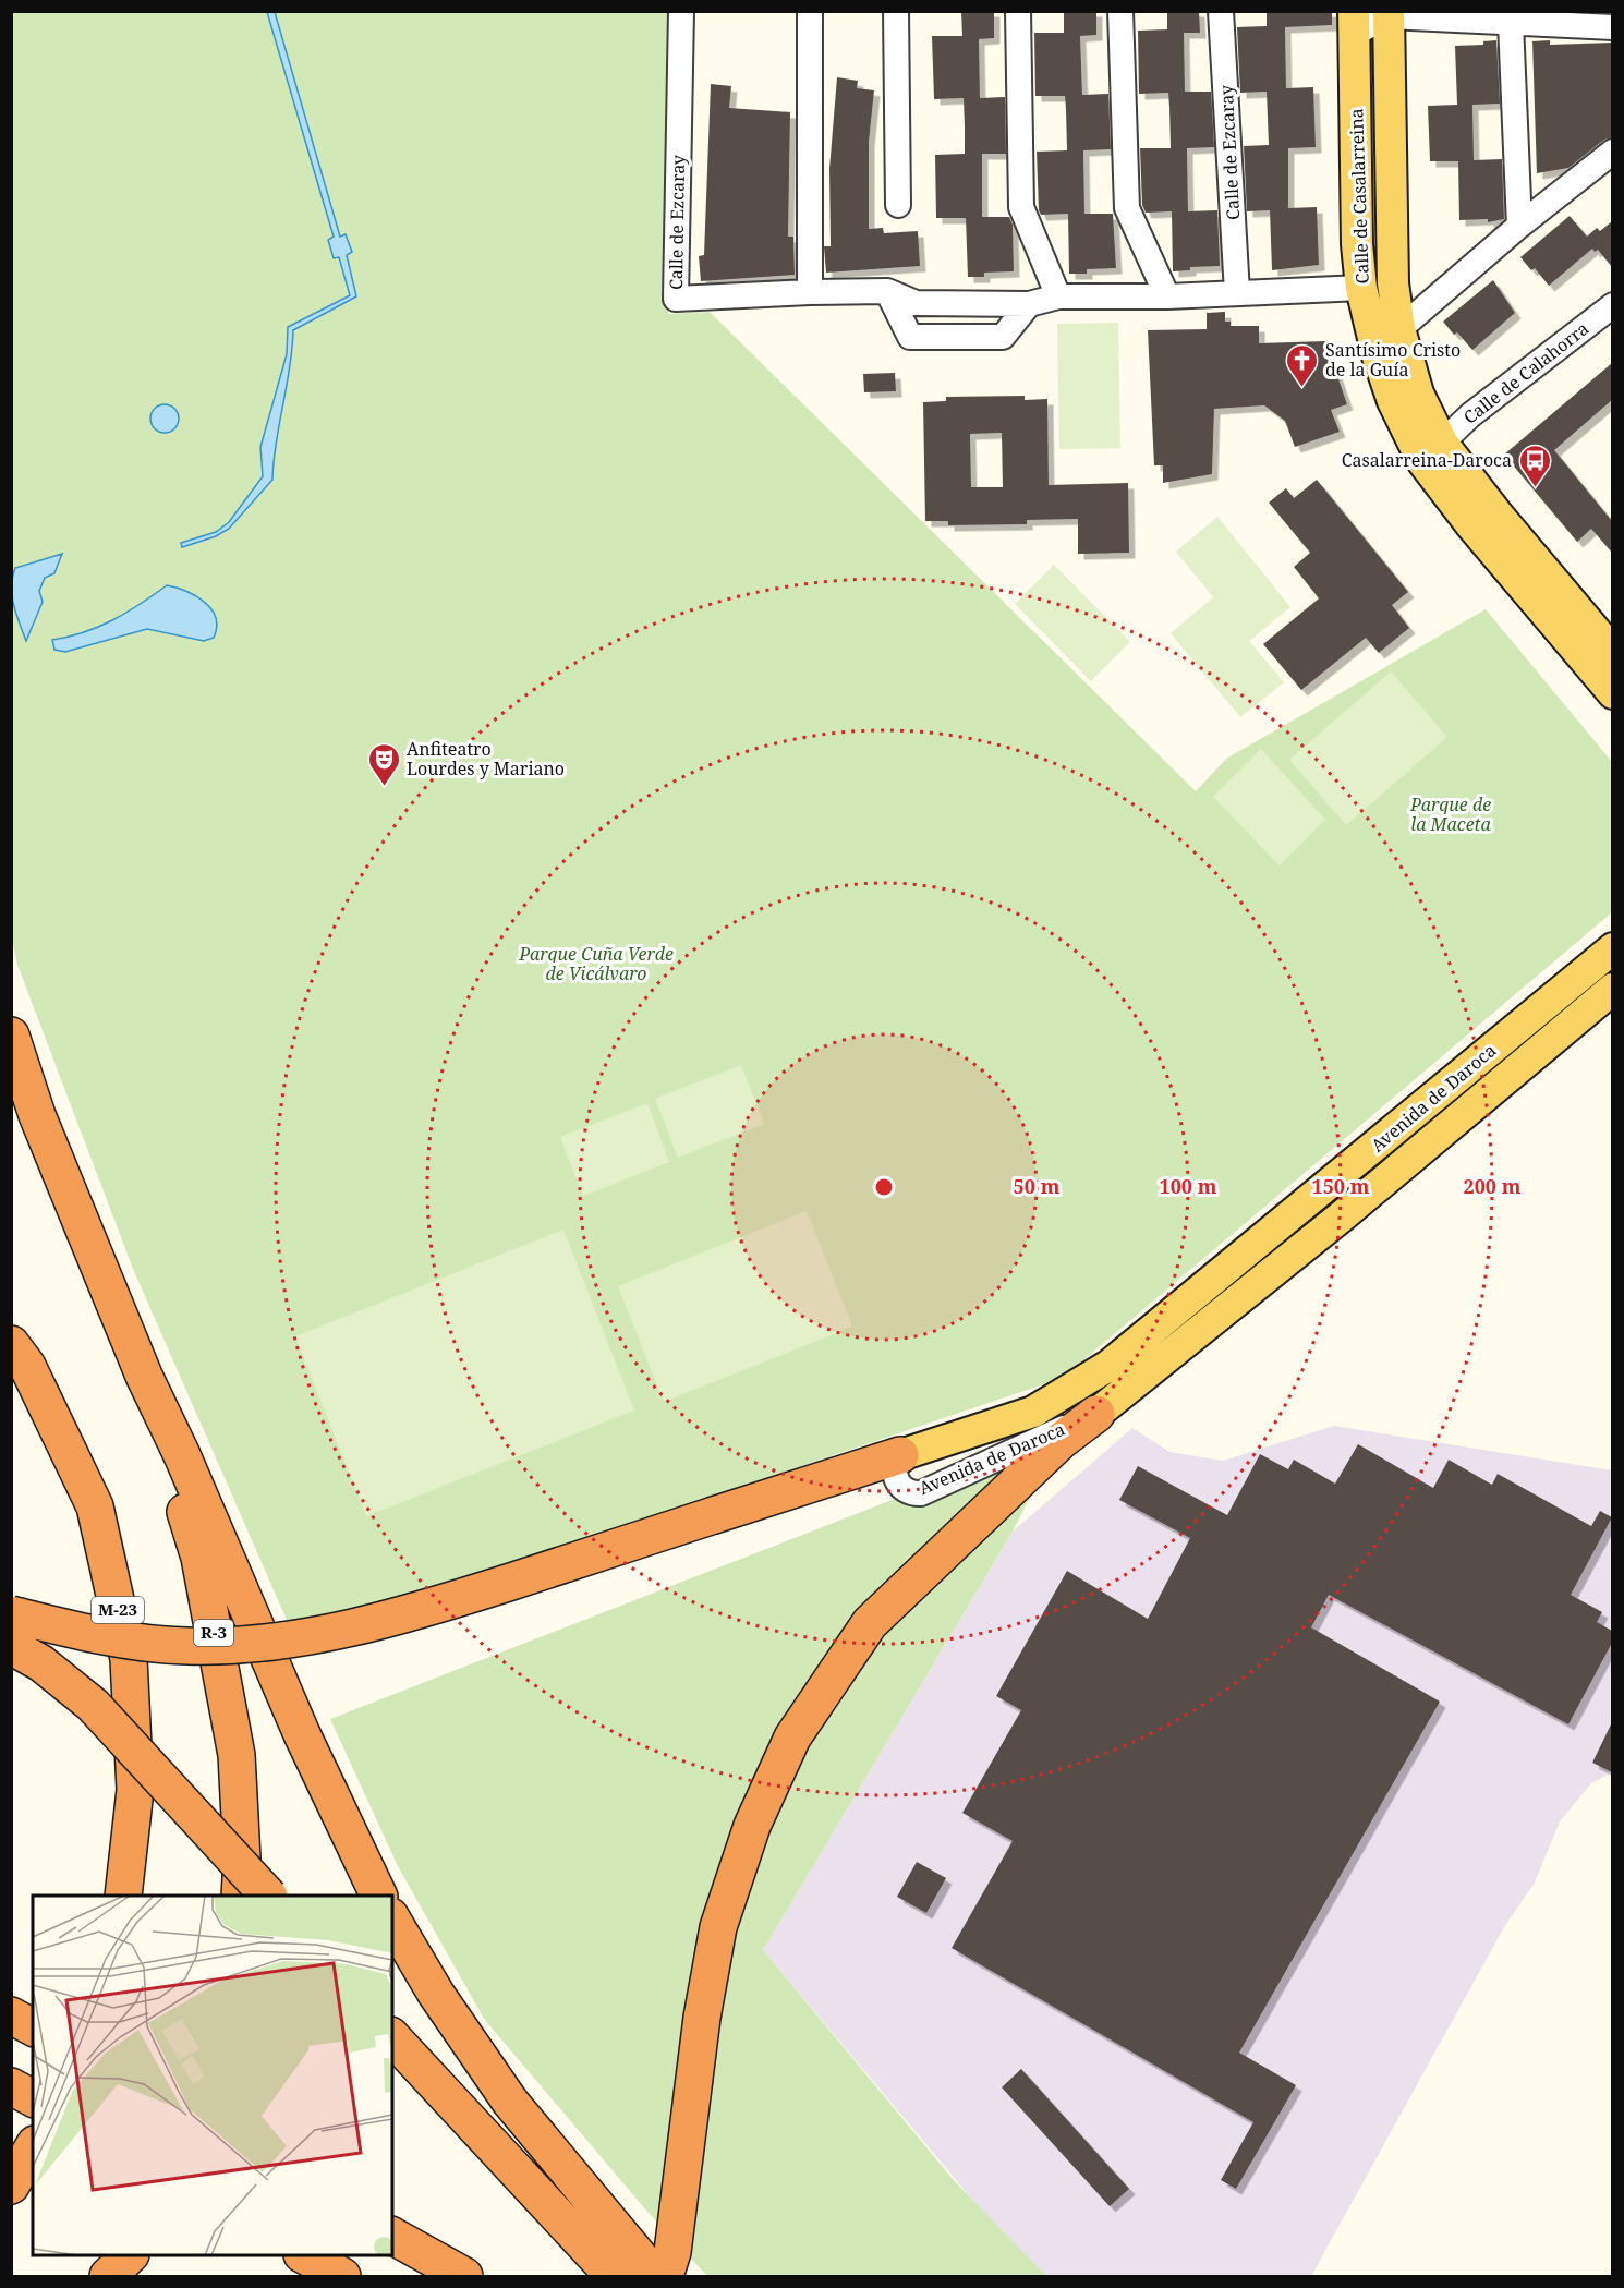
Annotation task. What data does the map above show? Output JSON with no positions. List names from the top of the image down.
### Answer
{
  "streets": {
    "highway": ["M-23", "R-3"],
    "main road": ["Calle de Casalarreina", "Avenida de Daroca"],
    "street": ["Calle de Ezcaray", "Calle de Calahorra"]
  },
  "crossings": [
    ["Calle de Ezcaray", "Calle de Casalarreina"],
    ["Calle de Casalarreina", "Calle de Calahorra"]
  ],
  "parks": ["Parque de la Maceta", "Parque Cuña Verde de Vicálvaro"],
  "places": {
    "church": ["Santísimo Cristo de la Guía"],
    "bus stop": ["Casalarreina-Daroca"],
    "theatre": ["Anfiteatro Lourdes y Mariano"]
  },
  "rings": [
    "50 m",
    "100 m",
    "150 m",
    "200 m"
  ]
}
